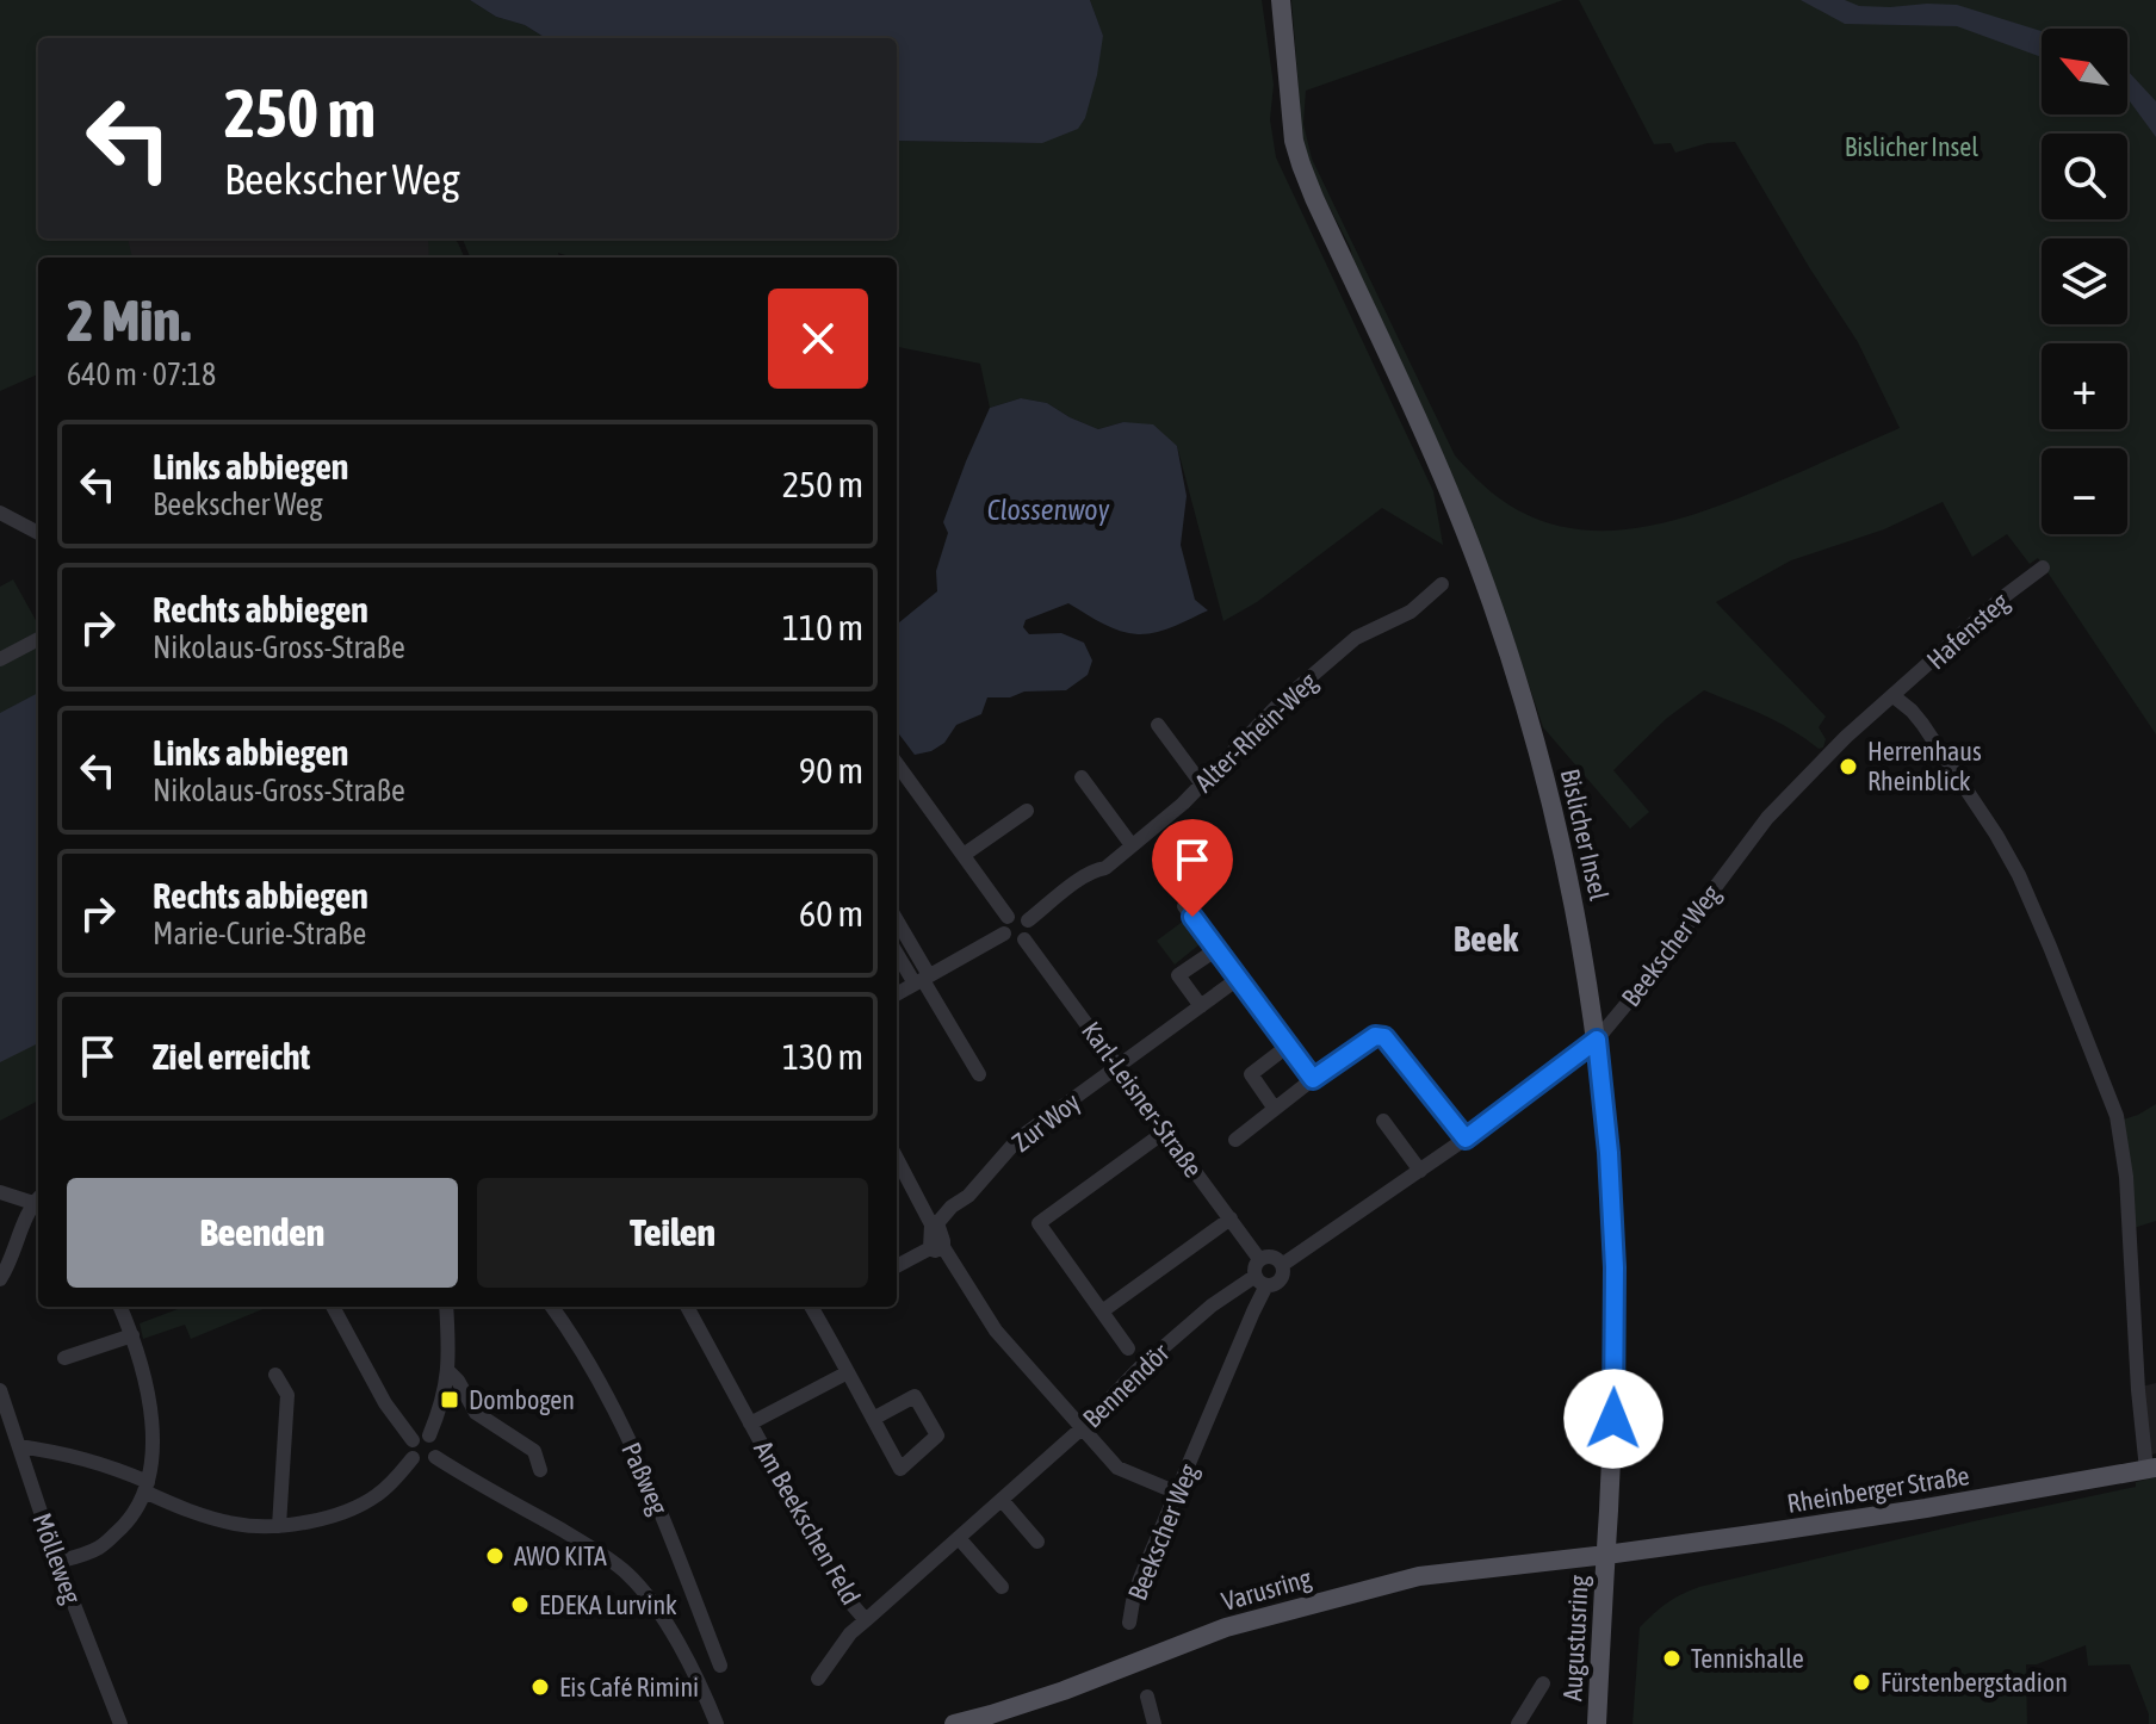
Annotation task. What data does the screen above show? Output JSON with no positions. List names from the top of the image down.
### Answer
{
  "streets": {
    "main road": [
      "Bislicher Insel",
      "Rheinberger Straße",
      "Varusring",
      "Augustusring"
    ],
    "street": [
      "Hafensteg",
      "Alter-Rhein-Weg",
      "Beekscher Weg",
      "Karl-Leisner-Straße",
      "Zur Woy",
      "Bennendör",
      "Paßweg",
      "Am Beekschen Feld",
      "Mölleweg"
    ]
  },
  "crossings": [
    ["Hafensteg", "Beekscher Weg"],
    ["Alter-Rhein-Weg", "Karl-Leisner-Straße"],
    ["Bislicher Insel", "Beekscher Weg"],
    ["Bislicher Insel", "Rheinberger Straße"],
    ["Bislicher Insel", "Varusring"],
    ["Bislicher Insel", "Augustusring"],
    ["Beekscher Weg", "Karl-Leisner-Straße"],
    ["Beekscher Weg", "Bennendör"],
    ["Karl-Leisner-Straße", "Zur Woy"],
    ["Karl-Leisner-Straße", "Bennendör"],
    ["Bennendör", "Am Beekschen Feld"],
    ["Rheinberger Straße", "Varusring"],
    ["Rheinberger Straße", "Augustusring"],
    ["Varusring", "Augustusring"]
  ],
  "districts": ["Beek"],
  "water": ["Clossenwoy"],
  "parks": ["Bislicher Insel"],
  "places": {
    "other": [
      "Herrenhaus Rheinblick",
      "AWO KITA",
      "EDEKA Lurvink",
      "Tennishalle",
      "Fürstenbergstadion",
      "Eis Café Rimini"
    ],
    "transit": ["Dombogen"]
  },
  "north": "top left",
  "page": {
    "map_buttons": ["+", "−"],
    "turn": ["250 m", "Beekscher Weg"],
    "heading": ["2 Min.", "640 m · 07:18"],
    "list": [
      {
        "name": "Links abbiegen",
        "note": "Beekscher Weg",
        "value": "250 m"
      },
      {
        "name": "Rechts abbiegen",
        "note": "Nikolaus-Gross-Straße",
        "value": "110 m"
      },
      {
        "name": "Links abbiegen",
        "note": "Nikolaus-Gross-Straße",
        "value": "90 m"
      },
      {
        "name": "Rechts abbiegen",
        "note": "Marie-Curie-Straße",
        "value": "60 m"
      },
      {
        "name": "Ziel erreicht",
        "value": "130 m"
      }
    ],
    "buttons": ["Beenden", "Teilen"]
  }
}
